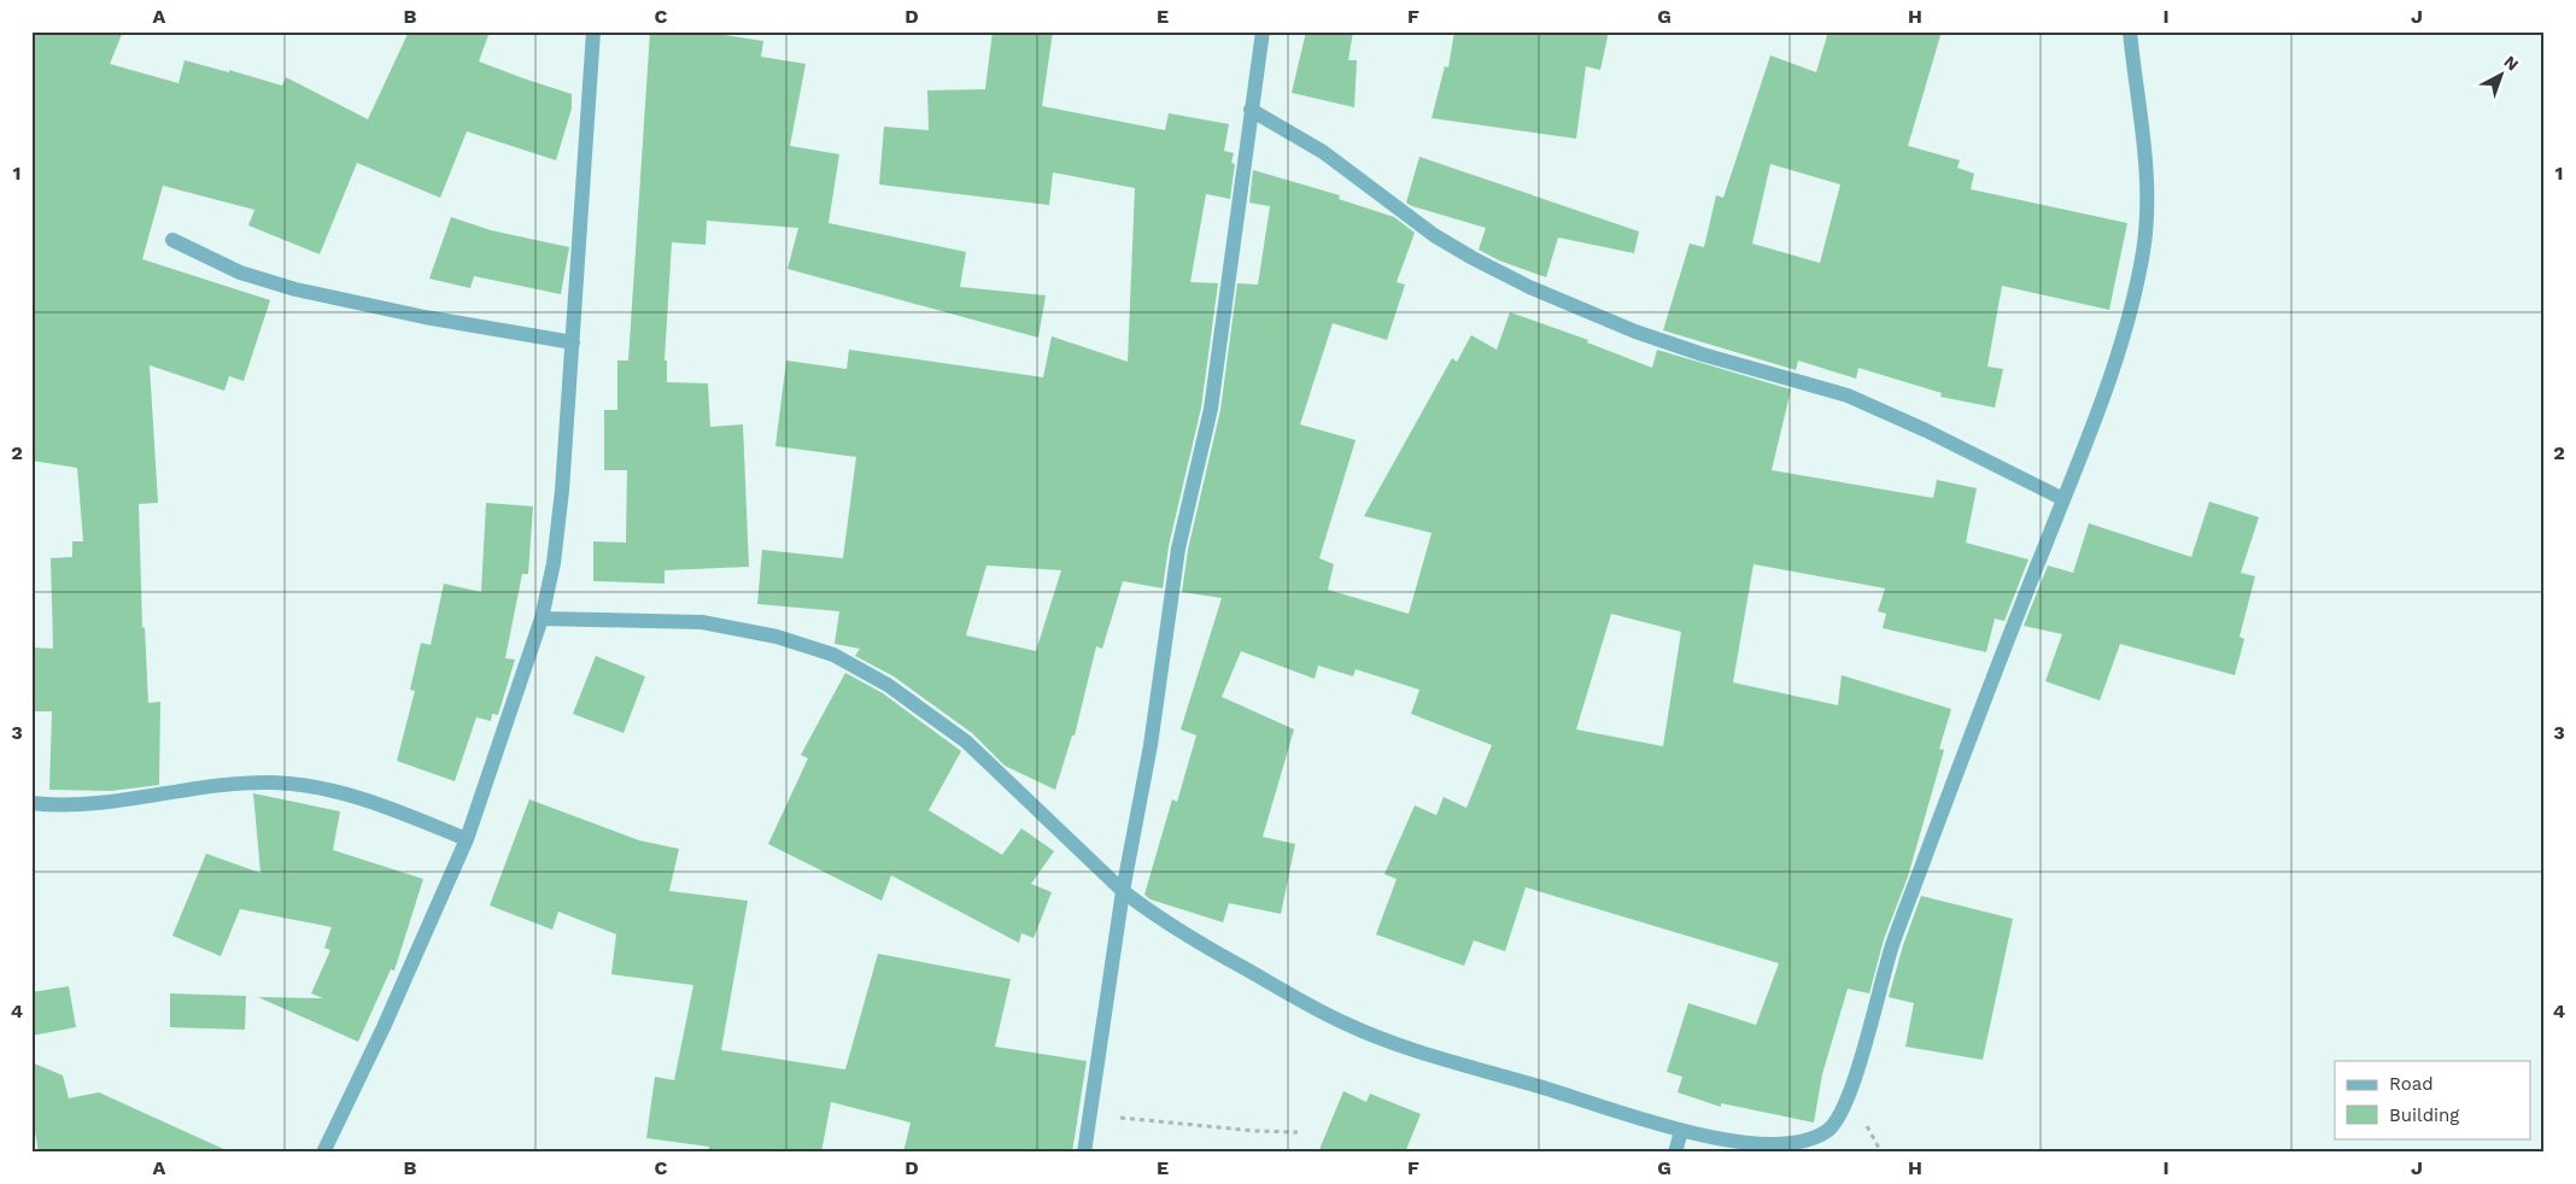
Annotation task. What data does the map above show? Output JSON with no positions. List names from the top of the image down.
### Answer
{
  "legend": ["Road", "Building"],
  "north": "top right",
  "grid": {
    "columns": [
      "A",
      "B",
      "C",
      "D",
      "E",
      "F",
      "G",
      "H",
      "I",
      "J"
    ],
    "rows": [
      "1",
      "2",
      "3",
      "4"
    ]
  }
}
